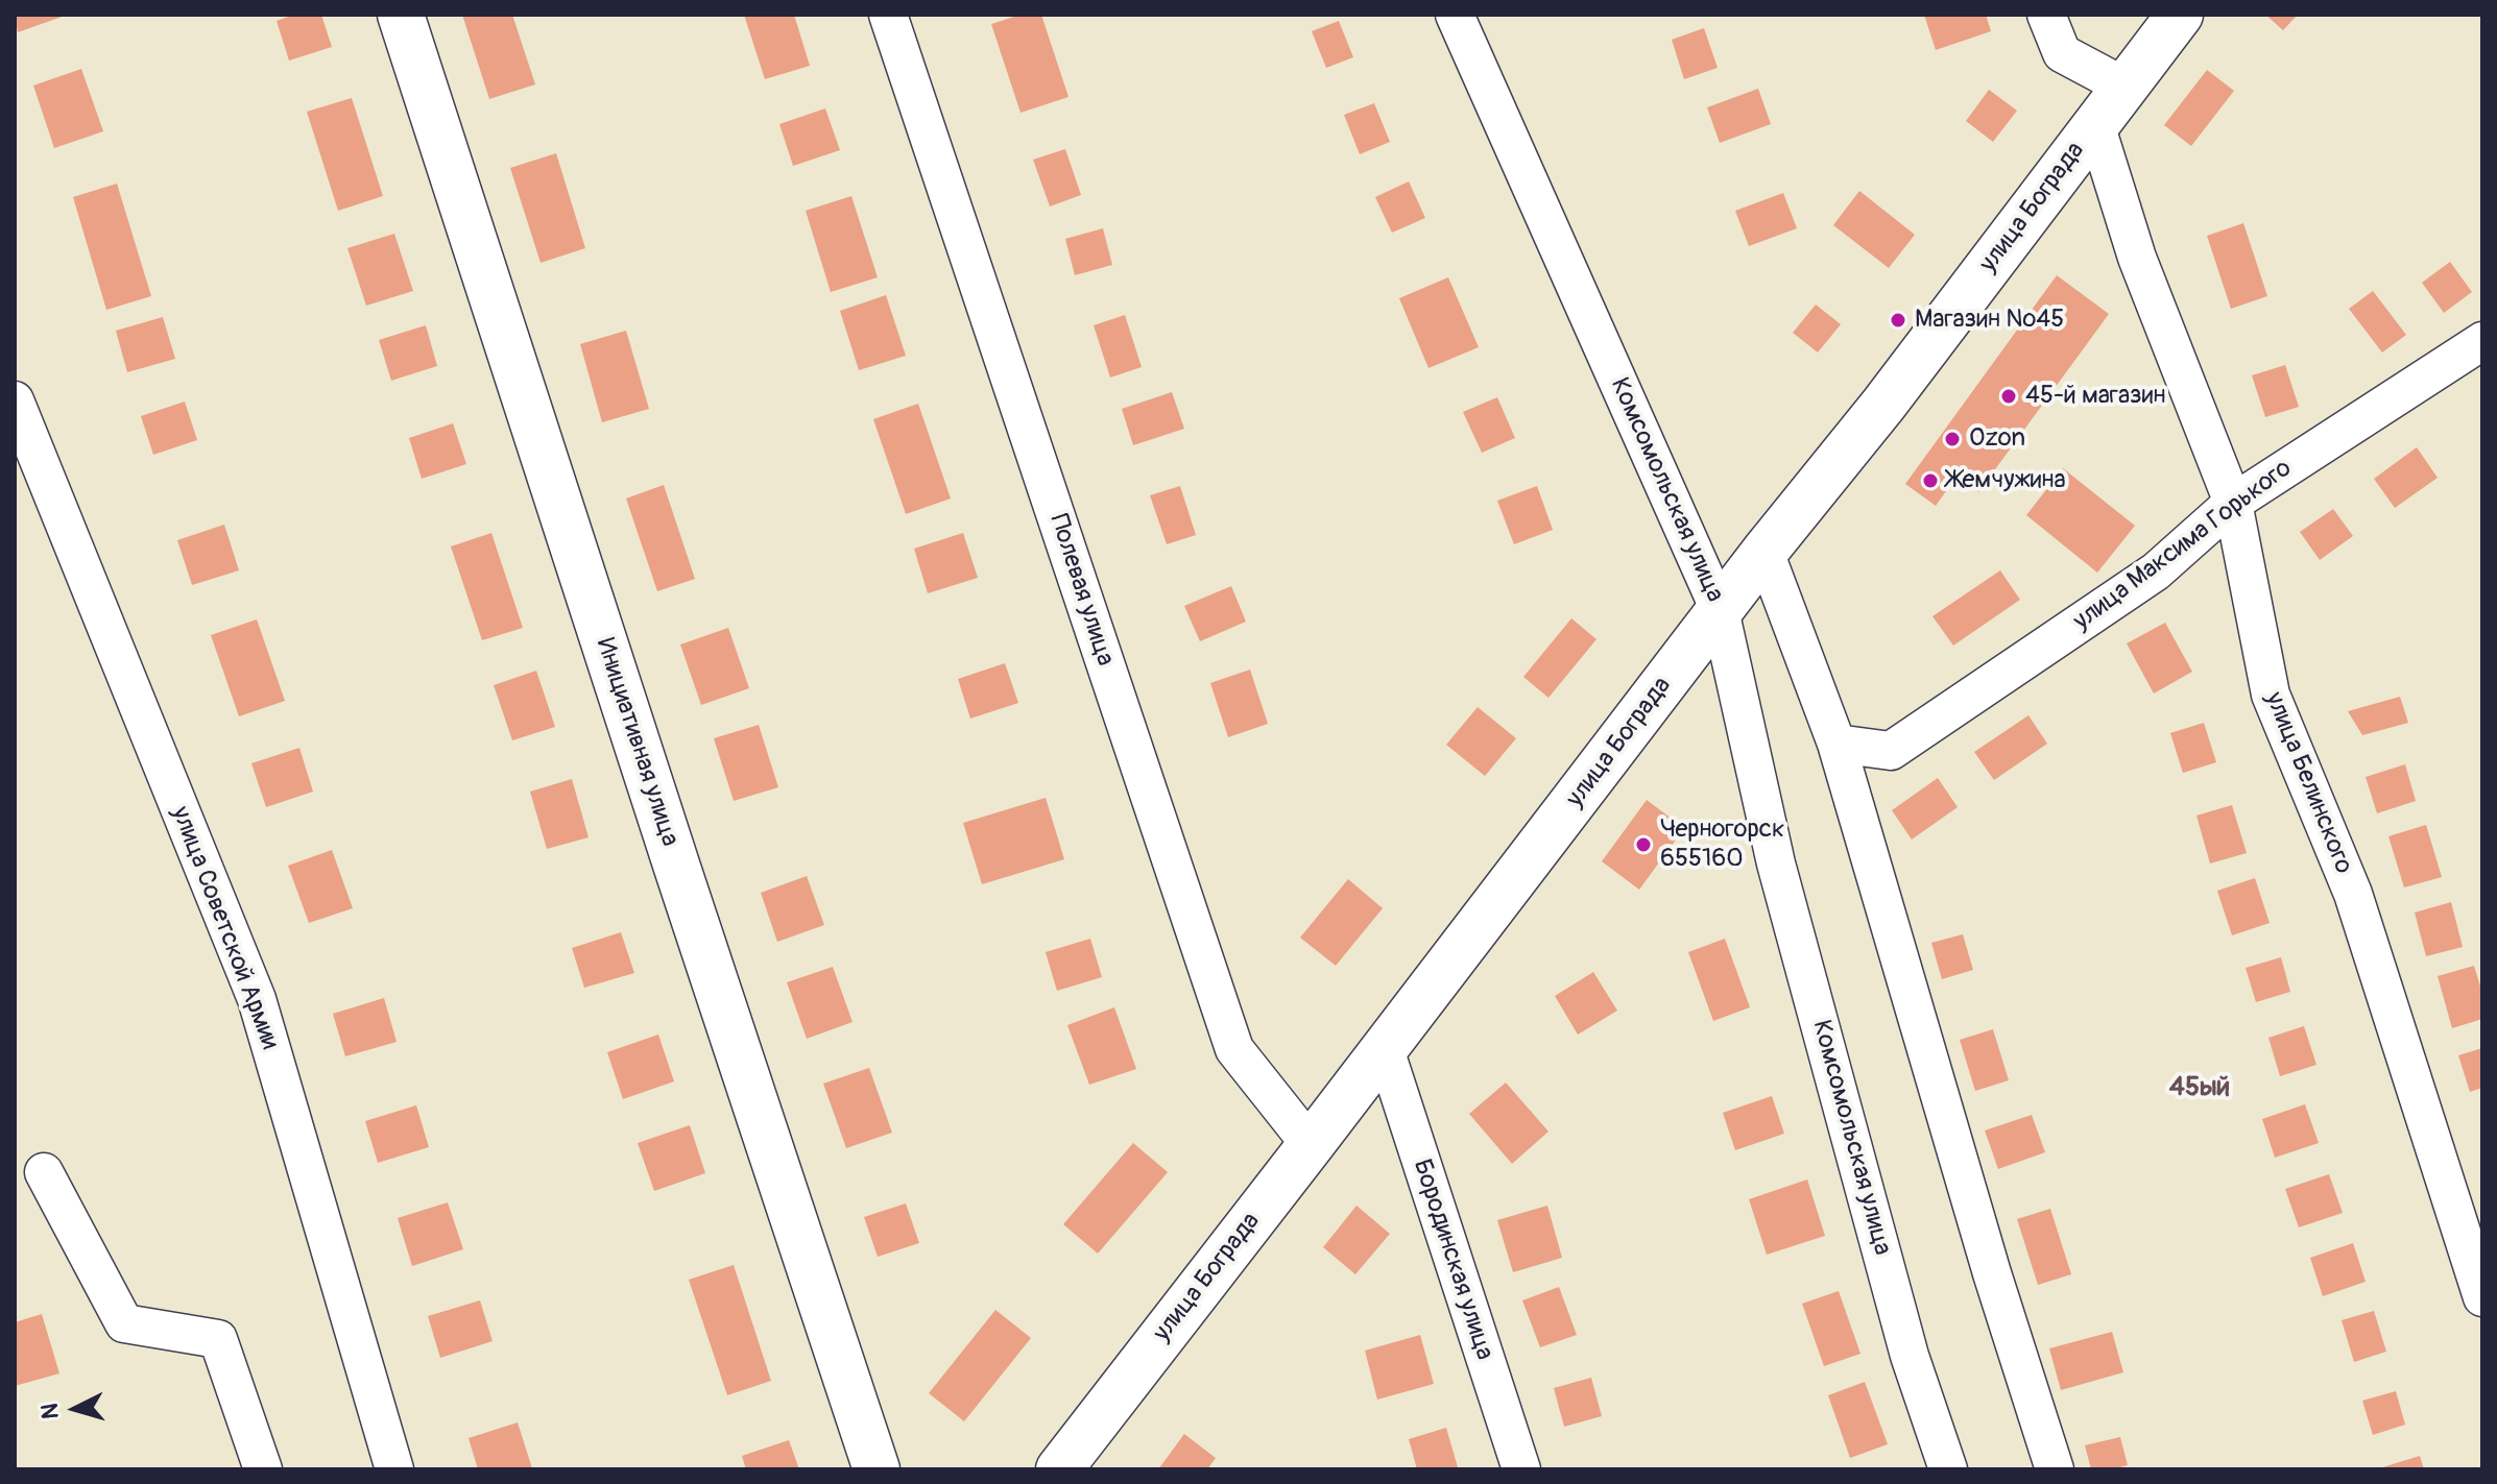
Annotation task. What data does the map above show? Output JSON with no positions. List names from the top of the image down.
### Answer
{
  "streets": {
    "main road": ["улица Бограда", "Инициативная улица"],
    "street": [
      "Комсомольская улица",
      "улица Максима Горького",
      "Полевая улица",
      "улица Белинского",
      "улица Советской Армии",
      "Бородинская улица"
    ]
  },
  "crossings": [
    ["улица Бограда", "Комсомольская улица"],
    ["улица Бограда", "Полевая улица"],
    ["улица Бограда", "улица Белинского"],
    ["улица Бограда", "Бородинская улица"],
    ["улица Максима Горького", "улица Белинского"]
  ],
  "districts": ["45ый"],
  "places": [
    "Магазин №45",
    "45-й магазин",
    "Ozon",
    "Жемчужина",
    "Черногорск 655160"
  ],
  "north": "left"
}
